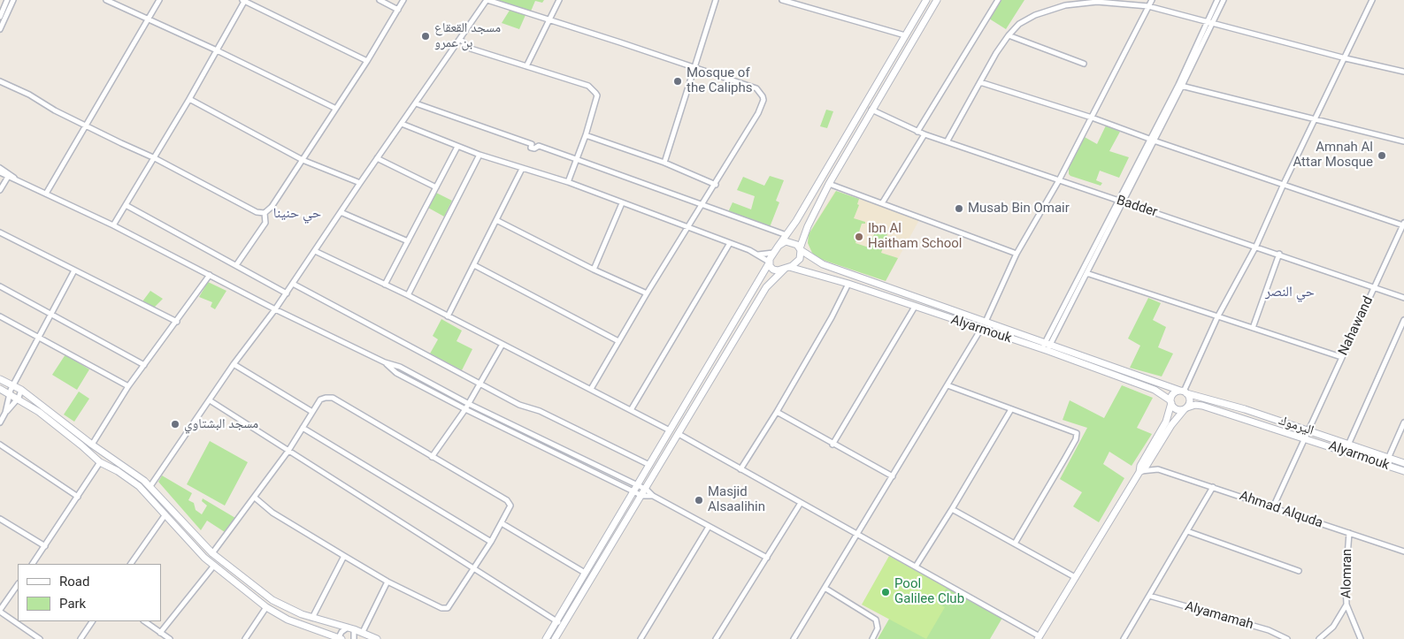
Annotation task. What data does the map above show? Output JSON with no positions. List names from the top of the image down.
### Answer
{
  "streets": {
    "street": [
      "Badder",
      "Nahawand",
      "Alyarmouk",
      "اليرموك",
      "Ahmad Alquda",
      "Alomran",
      "Alyamamah"
    ]
  },
  "crossings": [
    ["Badder", "Nahawand"],
    ["Nahawand", "Alyarmouk"],
    ["Nahawand", "اليرموك"],
    ["Nahawand", "Ahmad Alquda"],
    ["Alyarmouk", "اليرموك"],
    ["Ahmad Alquda", "Alomran"]
  ],
  "districts": ["حي حنينا", "حي النصر"],
  "places": [
    "مسجد القعقاع بن عمرو",
    "Mosque of the Caliphs",
    "Amnah Al Attar Mosque",
    "Musab Bin Omair",
    "Ibn Al Haitham School",
    "مسجد البشتاوي",
    "Masjid Alsaalihin",
    "Pool Galilee Club"
  ],
  "legend": ["Road", "Park"]
}
